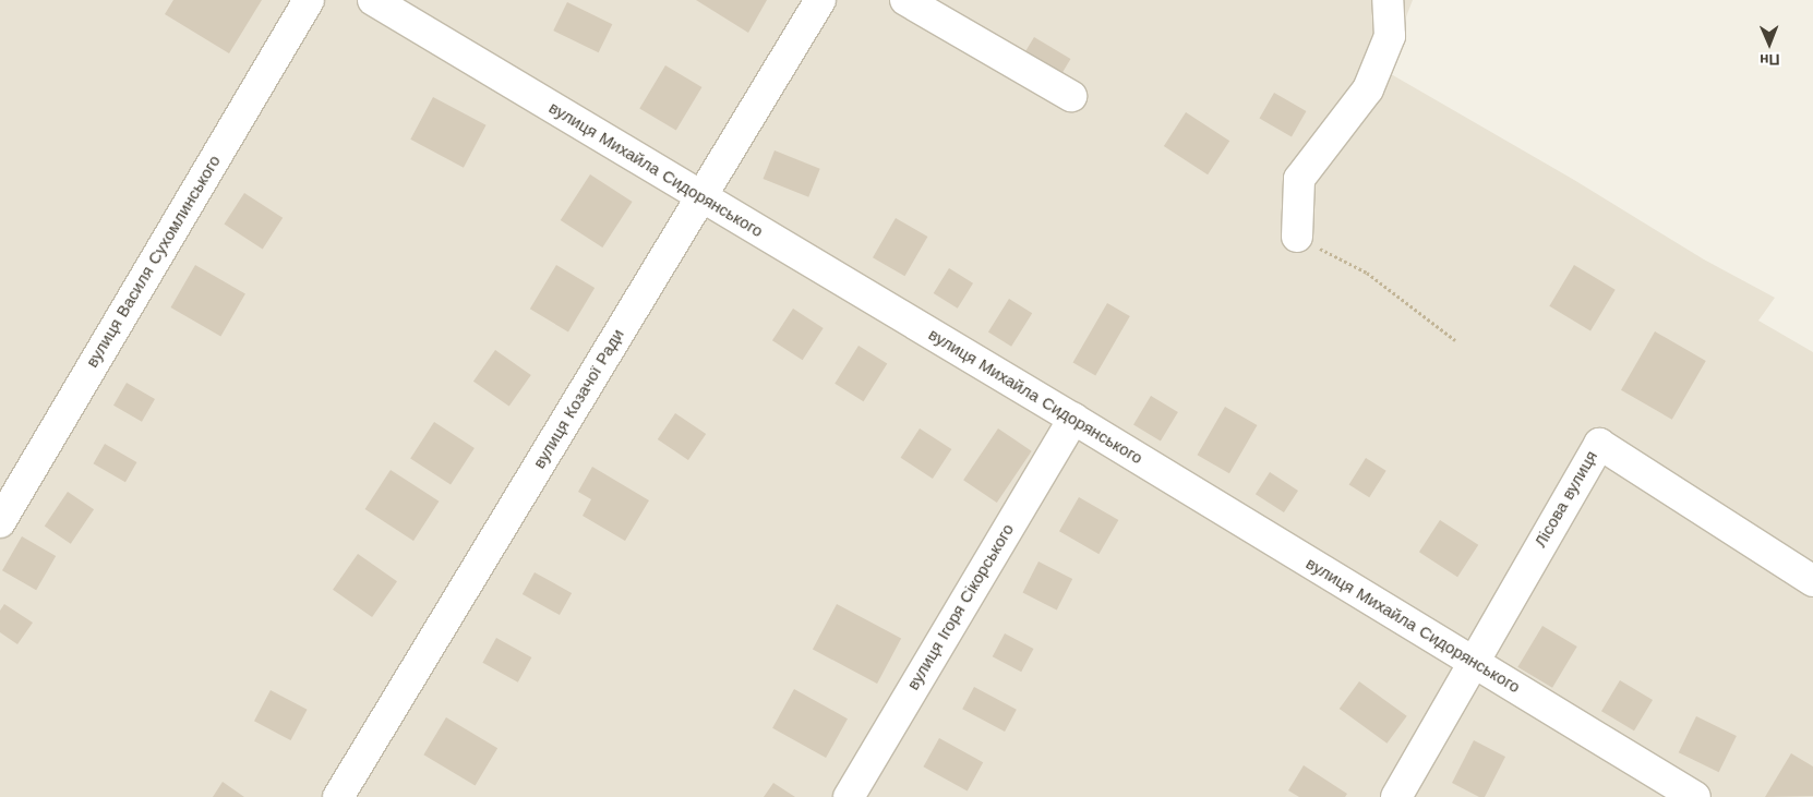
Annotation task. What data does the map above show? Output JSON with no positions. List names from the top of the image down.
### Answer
{
  "streets": {
    "street": [
      "вулиця Михайла Сидорянського",
      "вулиця Василя Сухомлинського",
      "вулиця Козачої Ради",
      "Лісова вулиця",
      "вулиця Ігоря Сікорського"
    ]
  },
  "crossings": [
    ["вулиця Михайла Сидорянського", "вулиця Козачої Ради"],
    ["вулиця Михайла Сидорянського", "Лісова вулиця"],
    ["вулиця Михайла Сидорянського", "вулиця Ігоря Сікорського"]
  ],
  "north": "bottom"
}
